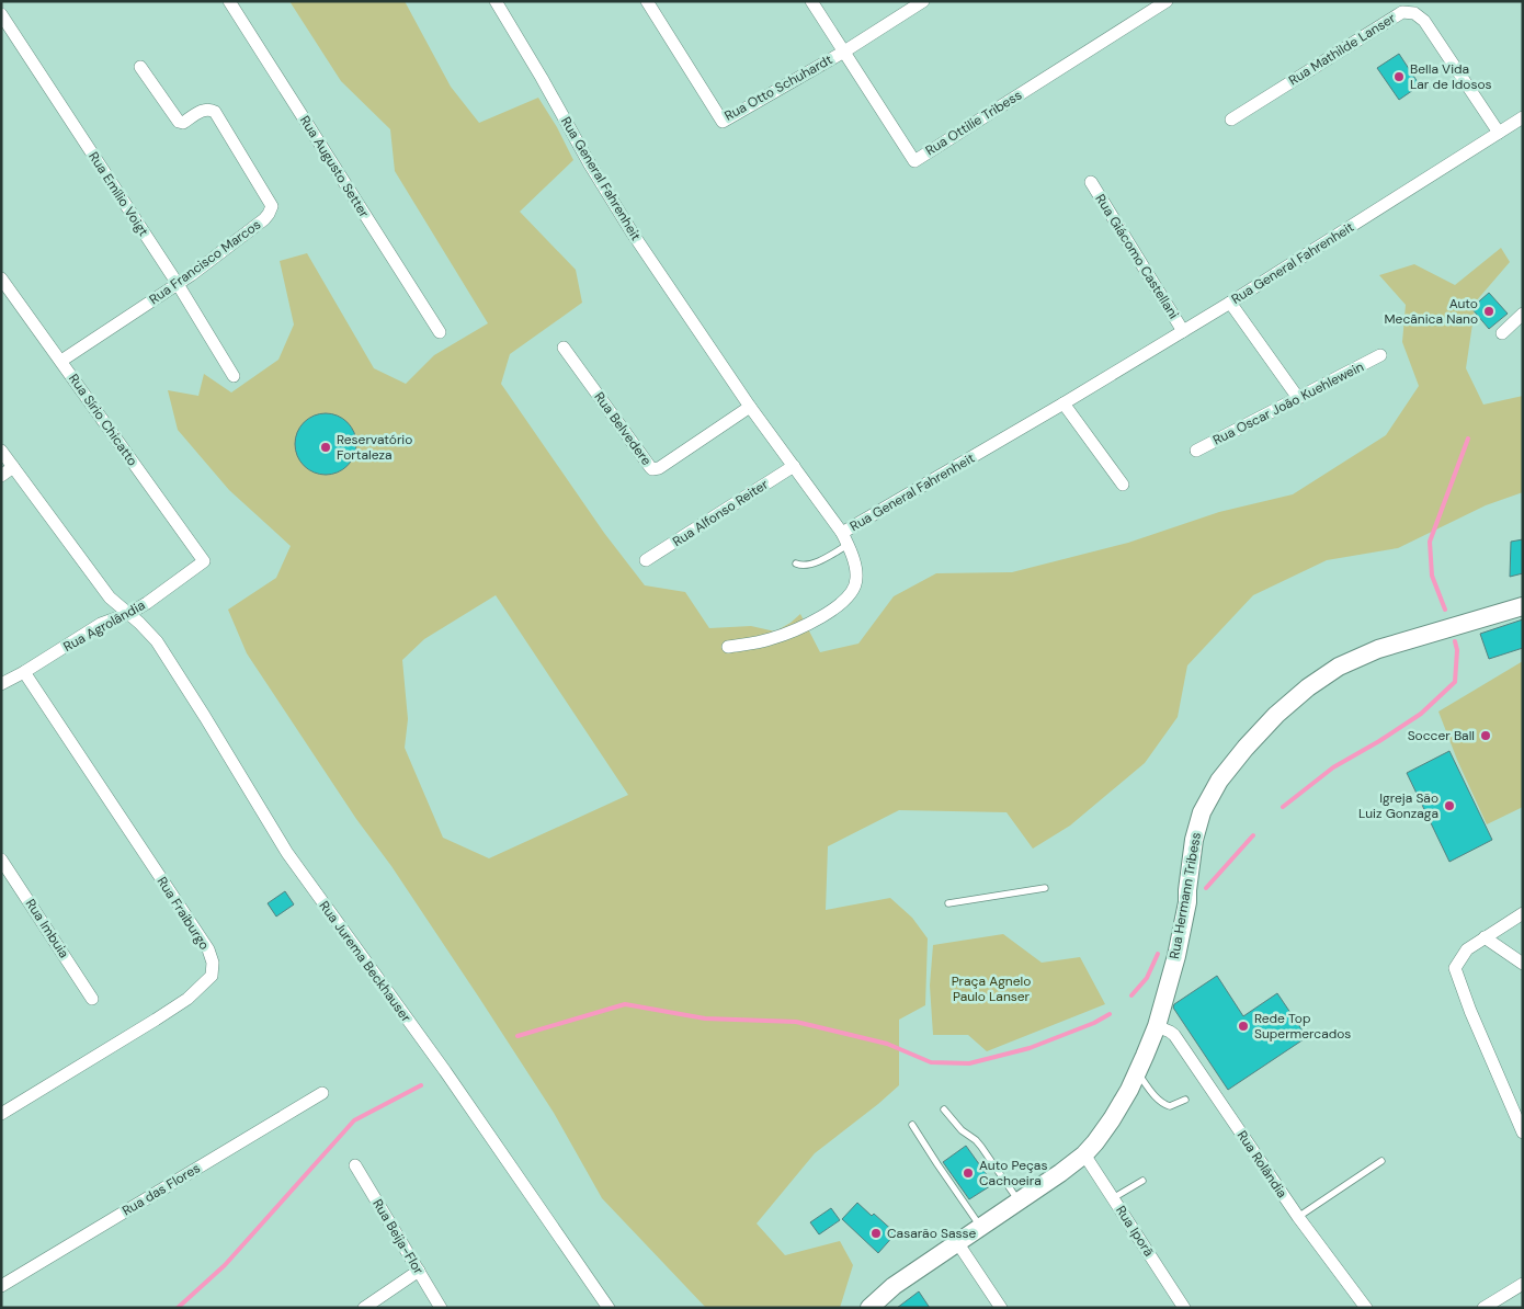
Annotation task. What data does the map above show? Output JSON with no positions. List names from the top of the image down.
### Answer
{
  "streets": {
    "main road": ["Rua Hermann Tribess"],
    "street": [
      "Rua Mathilde Lanser",
      "Rua Otto Schuhardt",
      "Rua Ottilie Tribess",
      "Rua Augusto Setter",
      "Rua General Fahrenheit",
      "Rua Emílio Voigt",
      "Rua Giácomo Castellani",
      "Rua Francisco Marcos",
      "Rua Oscar João Kuehlewein",
      "Rua Sírio Chicatto",
      "Rua Belvedere",
      "Rua Alfonso Reiter",
      "Rua Agrolândia",
      "Rua Fraiburgo",
      "Rua Imbuia",
      "Rua Jurema Beckhauser",
      "Rua Rolândia",
      "Rua das Flores",
      "Rua Iporã",
      "Rua Beija-Flor"
    ]
  },
  "crossings": [
    ["Rua Mathilde Lanser", "Rua General Fahrenheit"],
    ["Rua Otto Schuhardt", "Rua Ottilie Tribess"],
    ["Rua General Fahrenheit", "Rua Giácomo Castellani"],
    ["Rua General Fahrenheit", "Rua Belvedere"],
    ["Rua General Fahrenheit", "Rua Alfonso Reiter"],
    ["Rua Emílio Voigt", "Rua Francisco Marcos"],
    ["Rua Francisco Marcos", "Rua Sírio Chicatto"],
    ["Rua Sírio Chicatto", "Rua Agrolândia"],
    ["Rua Agrolândia", "Rua Fraiburgo"],
    ["Rua Agrolândia", "Rua Jurema Beckhauser"],
    ["Rua Hermann Tribess", "Rua Rolândia"],
    ["Rua Hermann Tribess", "Rua Iporã"]
  ],
  "parks": ["Praça Agnelo Paulo Lanser"],
  "places": [
    "Bella Vida Lar de Idosos",
    "Auto Mecânica Nano",
    "Reservatório Fortaleza",
    "Soccer Ball",
    "Igreja São Luiz Gonzaga",
    "Rede Top Supermercados",
    "Auto Peças Cachoeira",
    "Casarão Sasse"
  ]
}
